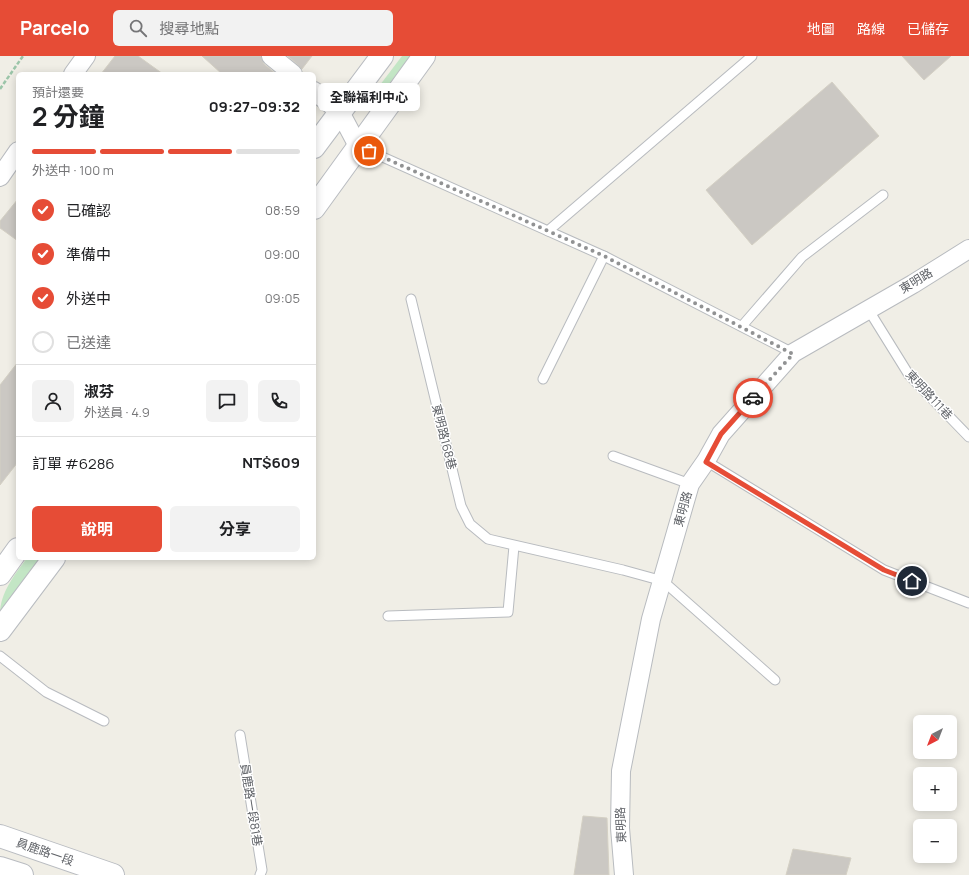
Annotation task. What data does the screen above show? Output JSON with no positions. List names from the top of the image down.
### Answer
{
  "streets": {
    "main road": ["員鹿路一段"],
    "street": ["東明路"],
    "lane": ["東明路111巷", "東明路168巷", "員鹿路一段81巷"]
  },
  "crossings": [
    ["東明路", "東明路111巷"],
    ["東明路", "東明路168巷"]
  ],
  "places": ["全聯福利中心"],
  "north": "bottom left",
  "page": {
    "header": "Parcelo",
    "search": "搜尋地點",
    "nav": ["地圖", "路線", "已儲存"],
    "heading": ["2 分鐘", "預計還要", "09:27–09:32"],
    "panel": [
      "淑芬",
      "外送員 · 4.9",
      "訂單 #6286",
      "NT$609"
    ],
    "bubble": "全聯福利中心",
    "bar": "外送中 · 100 m",
    "list": [
      ["已確認", "08:59"],
      ["準備中", "09:00"],
      ["外送中", "09:05"],
      "已送達"
    ],
    "buttons": ["說明", "分享"],
    "map_buttons": ["+", "−"]
  }
}
